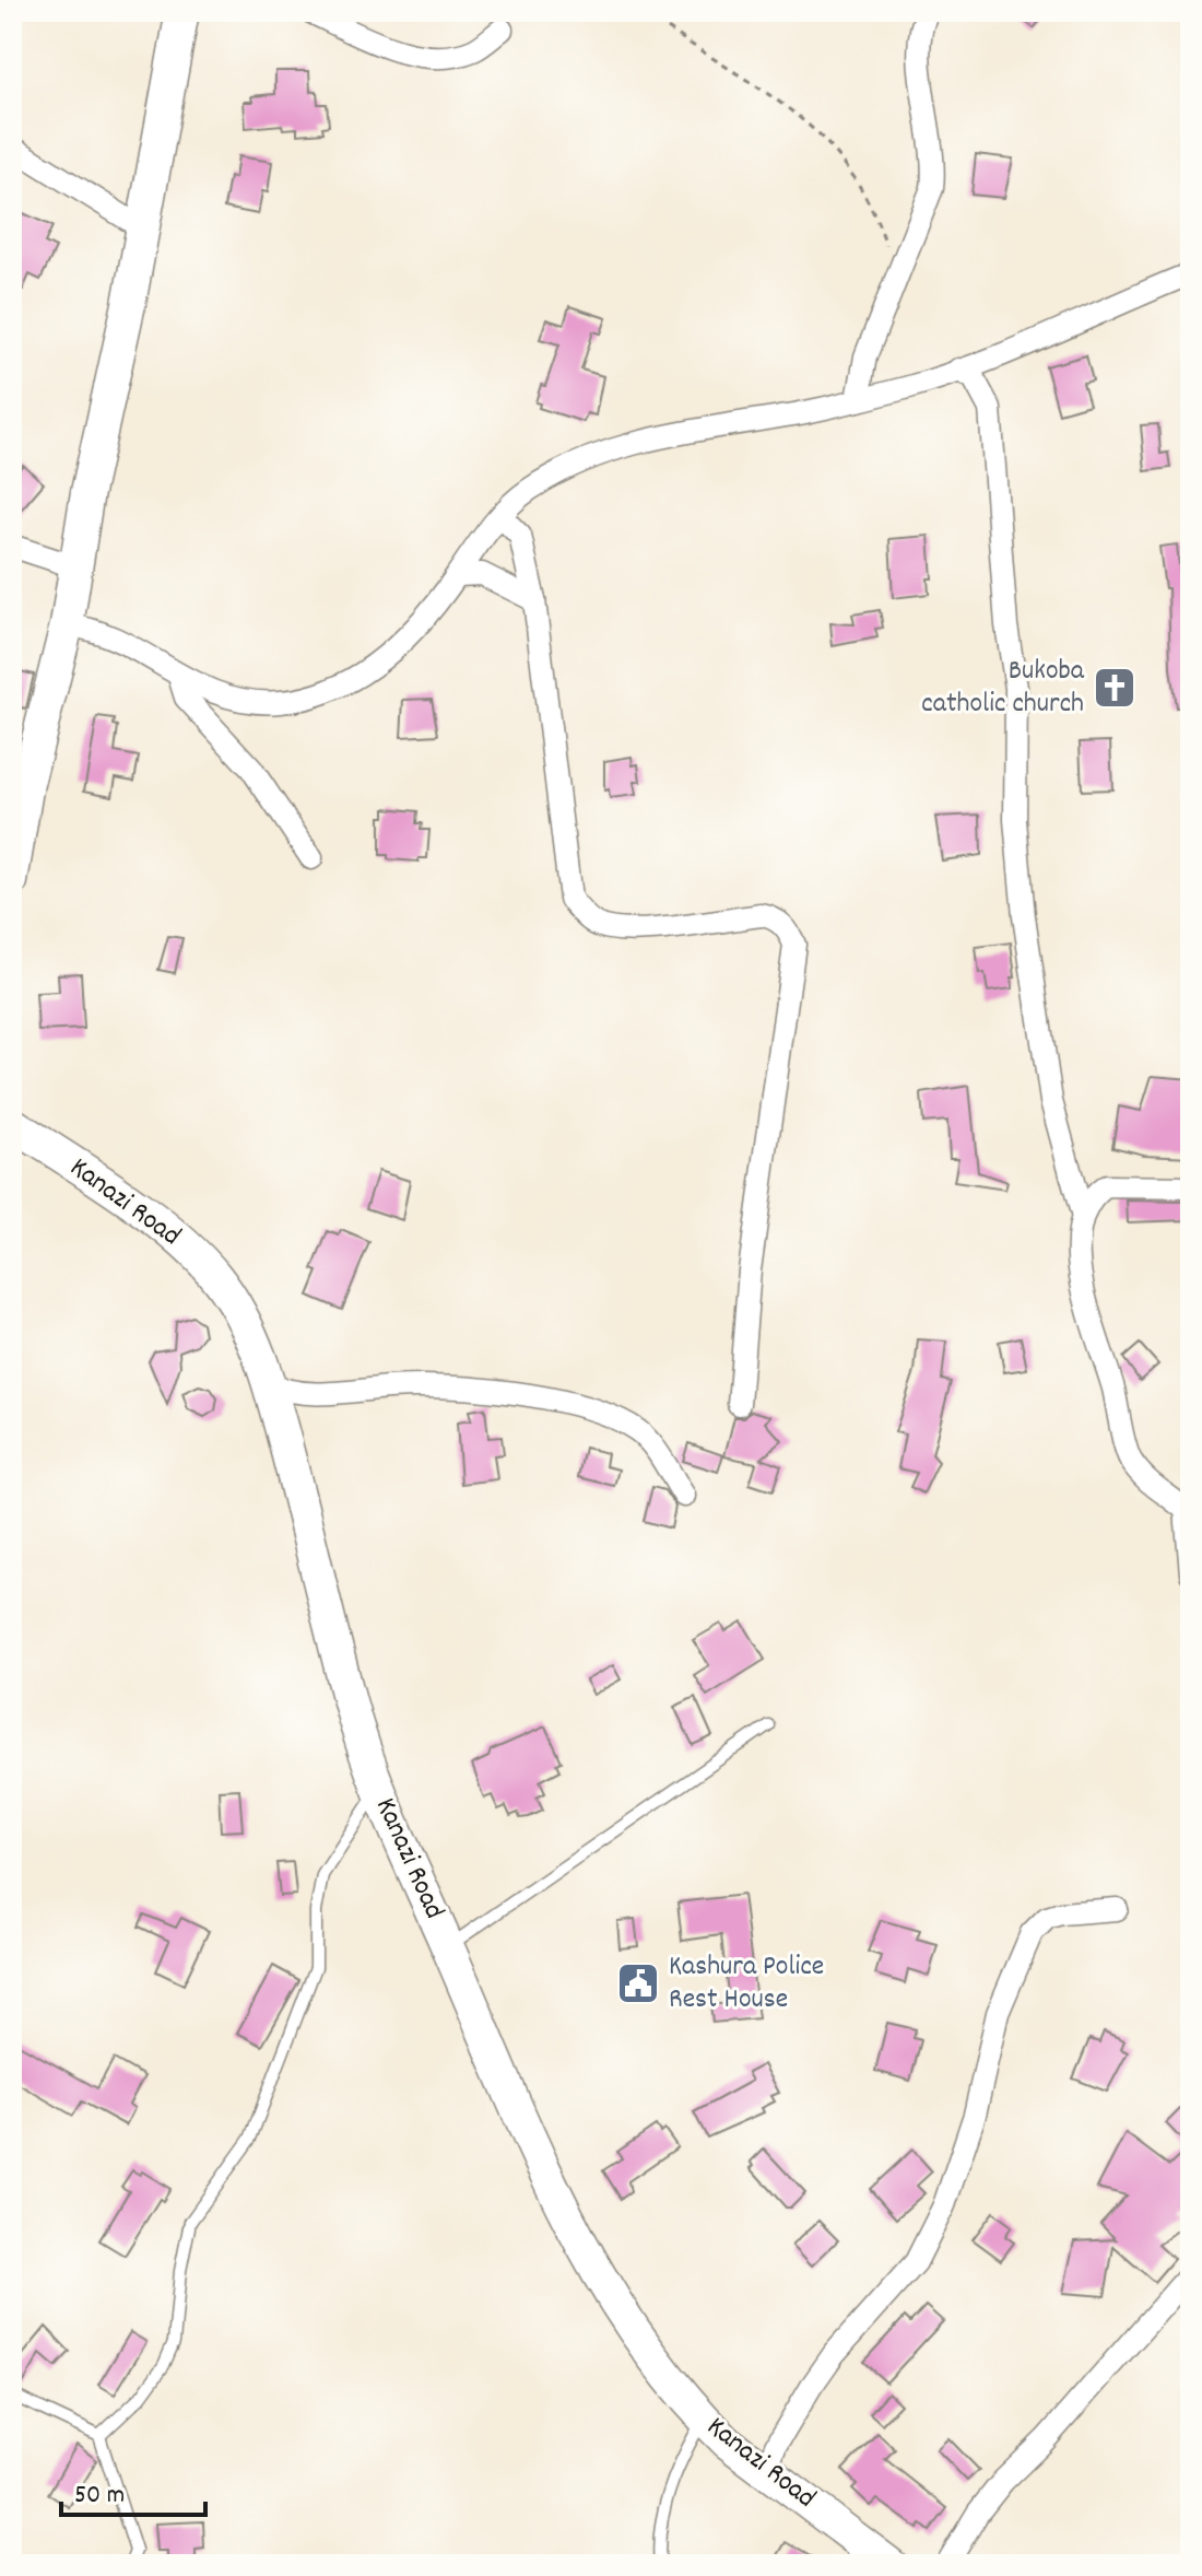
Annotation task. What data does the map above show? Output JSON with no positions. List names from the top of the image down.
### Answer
{
  "streets": {
    "main road": ["Kanazi Road"]
  },
  "places": {
    "church": ["Bukoba catholic church"],
    "public building": ["Kashura Police Rest House"]
  },
  "scale_bar": "50 m"
}
